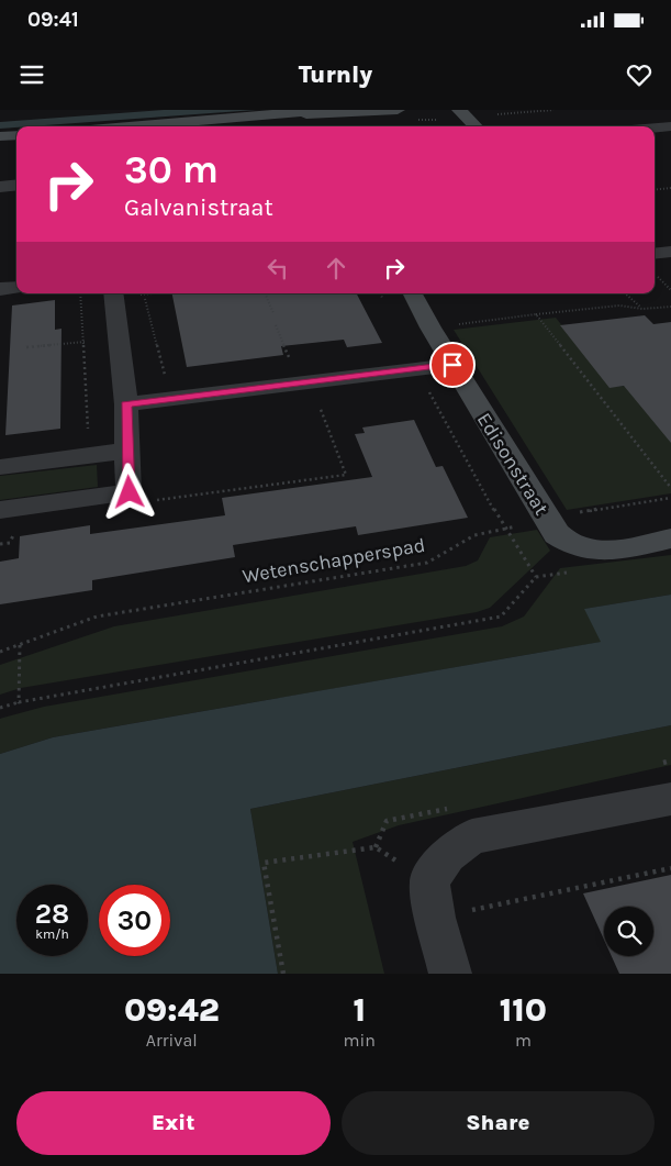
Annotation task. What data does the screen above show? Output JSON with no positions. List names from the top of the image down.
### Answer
{
  "streets": {
    "main road": ["Edisonstraat"],
    "path": ["Wetenschapperspad"]
  },
  "crossings": [
    ["Edisonstraat", "Wetenschapperspad"]
  ],
  "page": {
    "status": "09:41",
    "header": "Turnly",
    "turn": ["30 m", "Galvanistraat"],
    "speed": "28 km/h",
    "limit": "30",
    "eta": [
      "09:42",
      "Arrival",
      "1",
      "min",
      "110",
      "m"
    ],
    "buttons": ["Exit", "Share"]
  }
}
